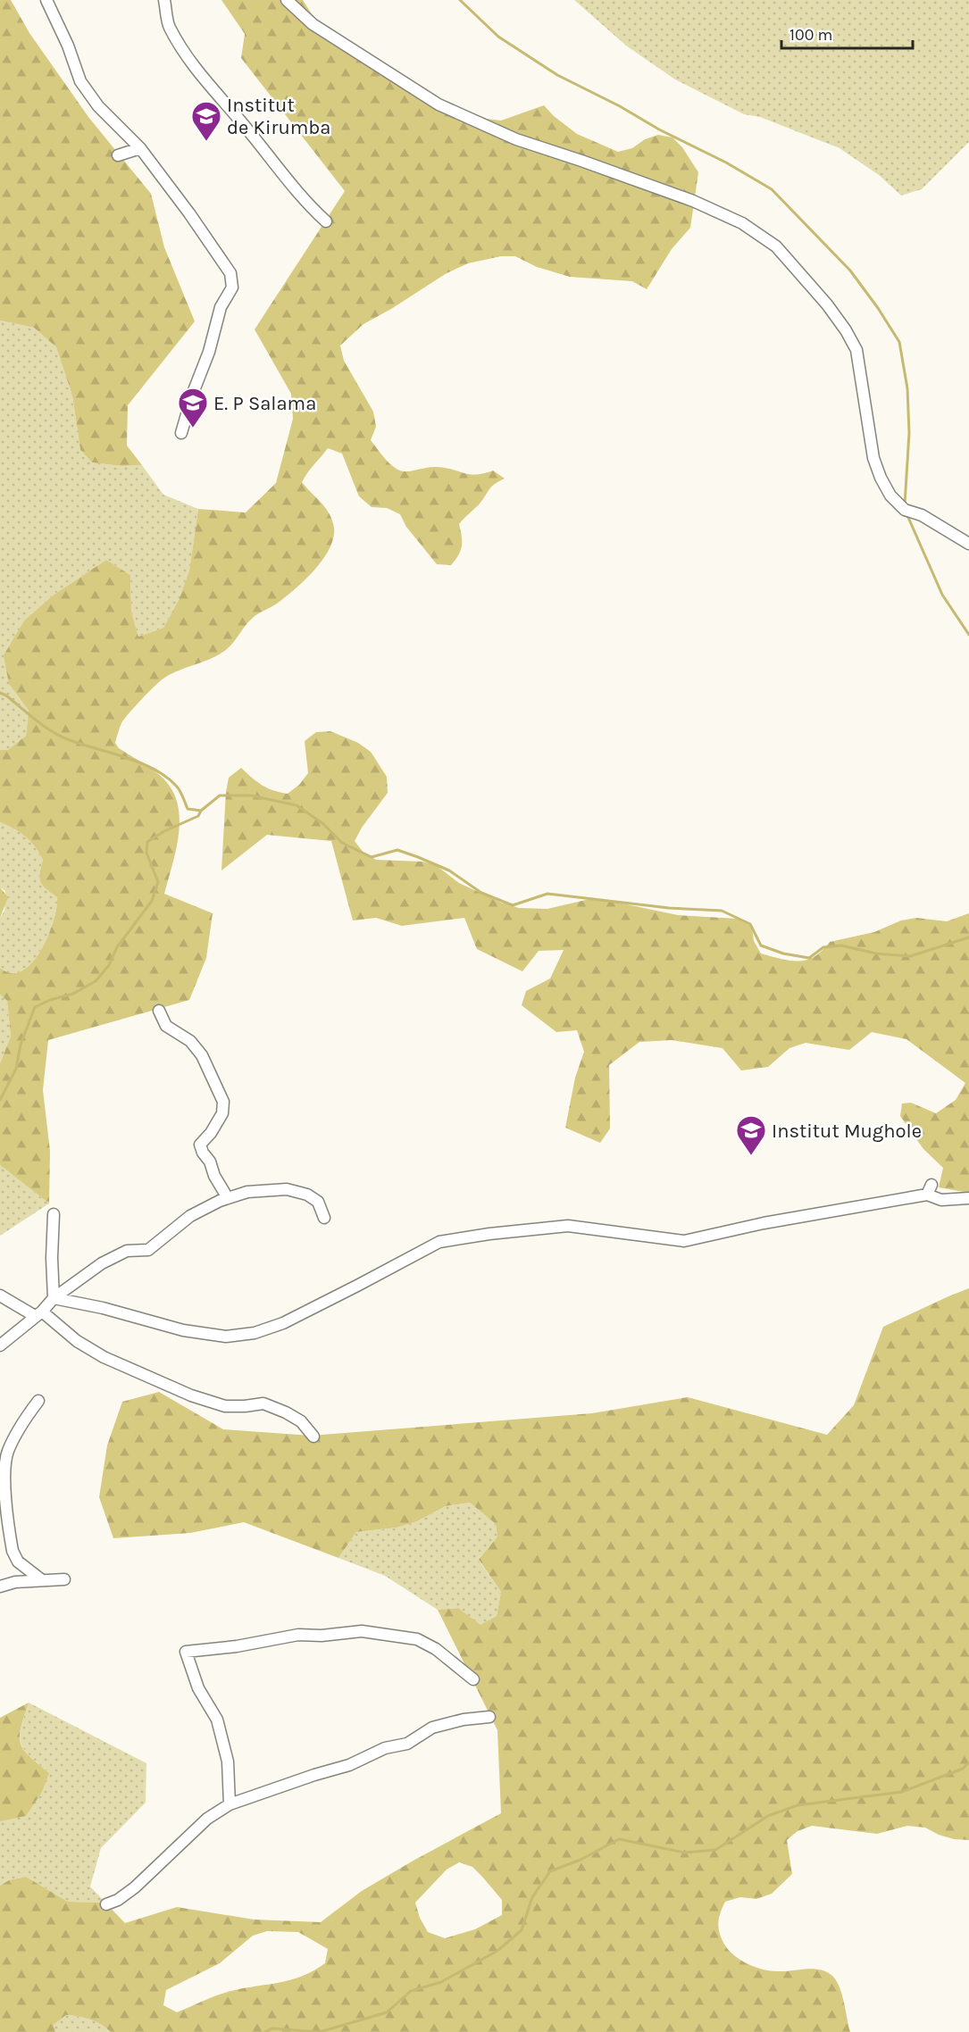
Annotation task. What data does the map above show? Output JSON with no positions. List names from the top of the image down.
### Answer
{
  "places": {
    "school or university": ["Institut de Kirumba", "E. P Salama", "Institut Mughole"]
  },
  "scale_bar": "100 m"
}
